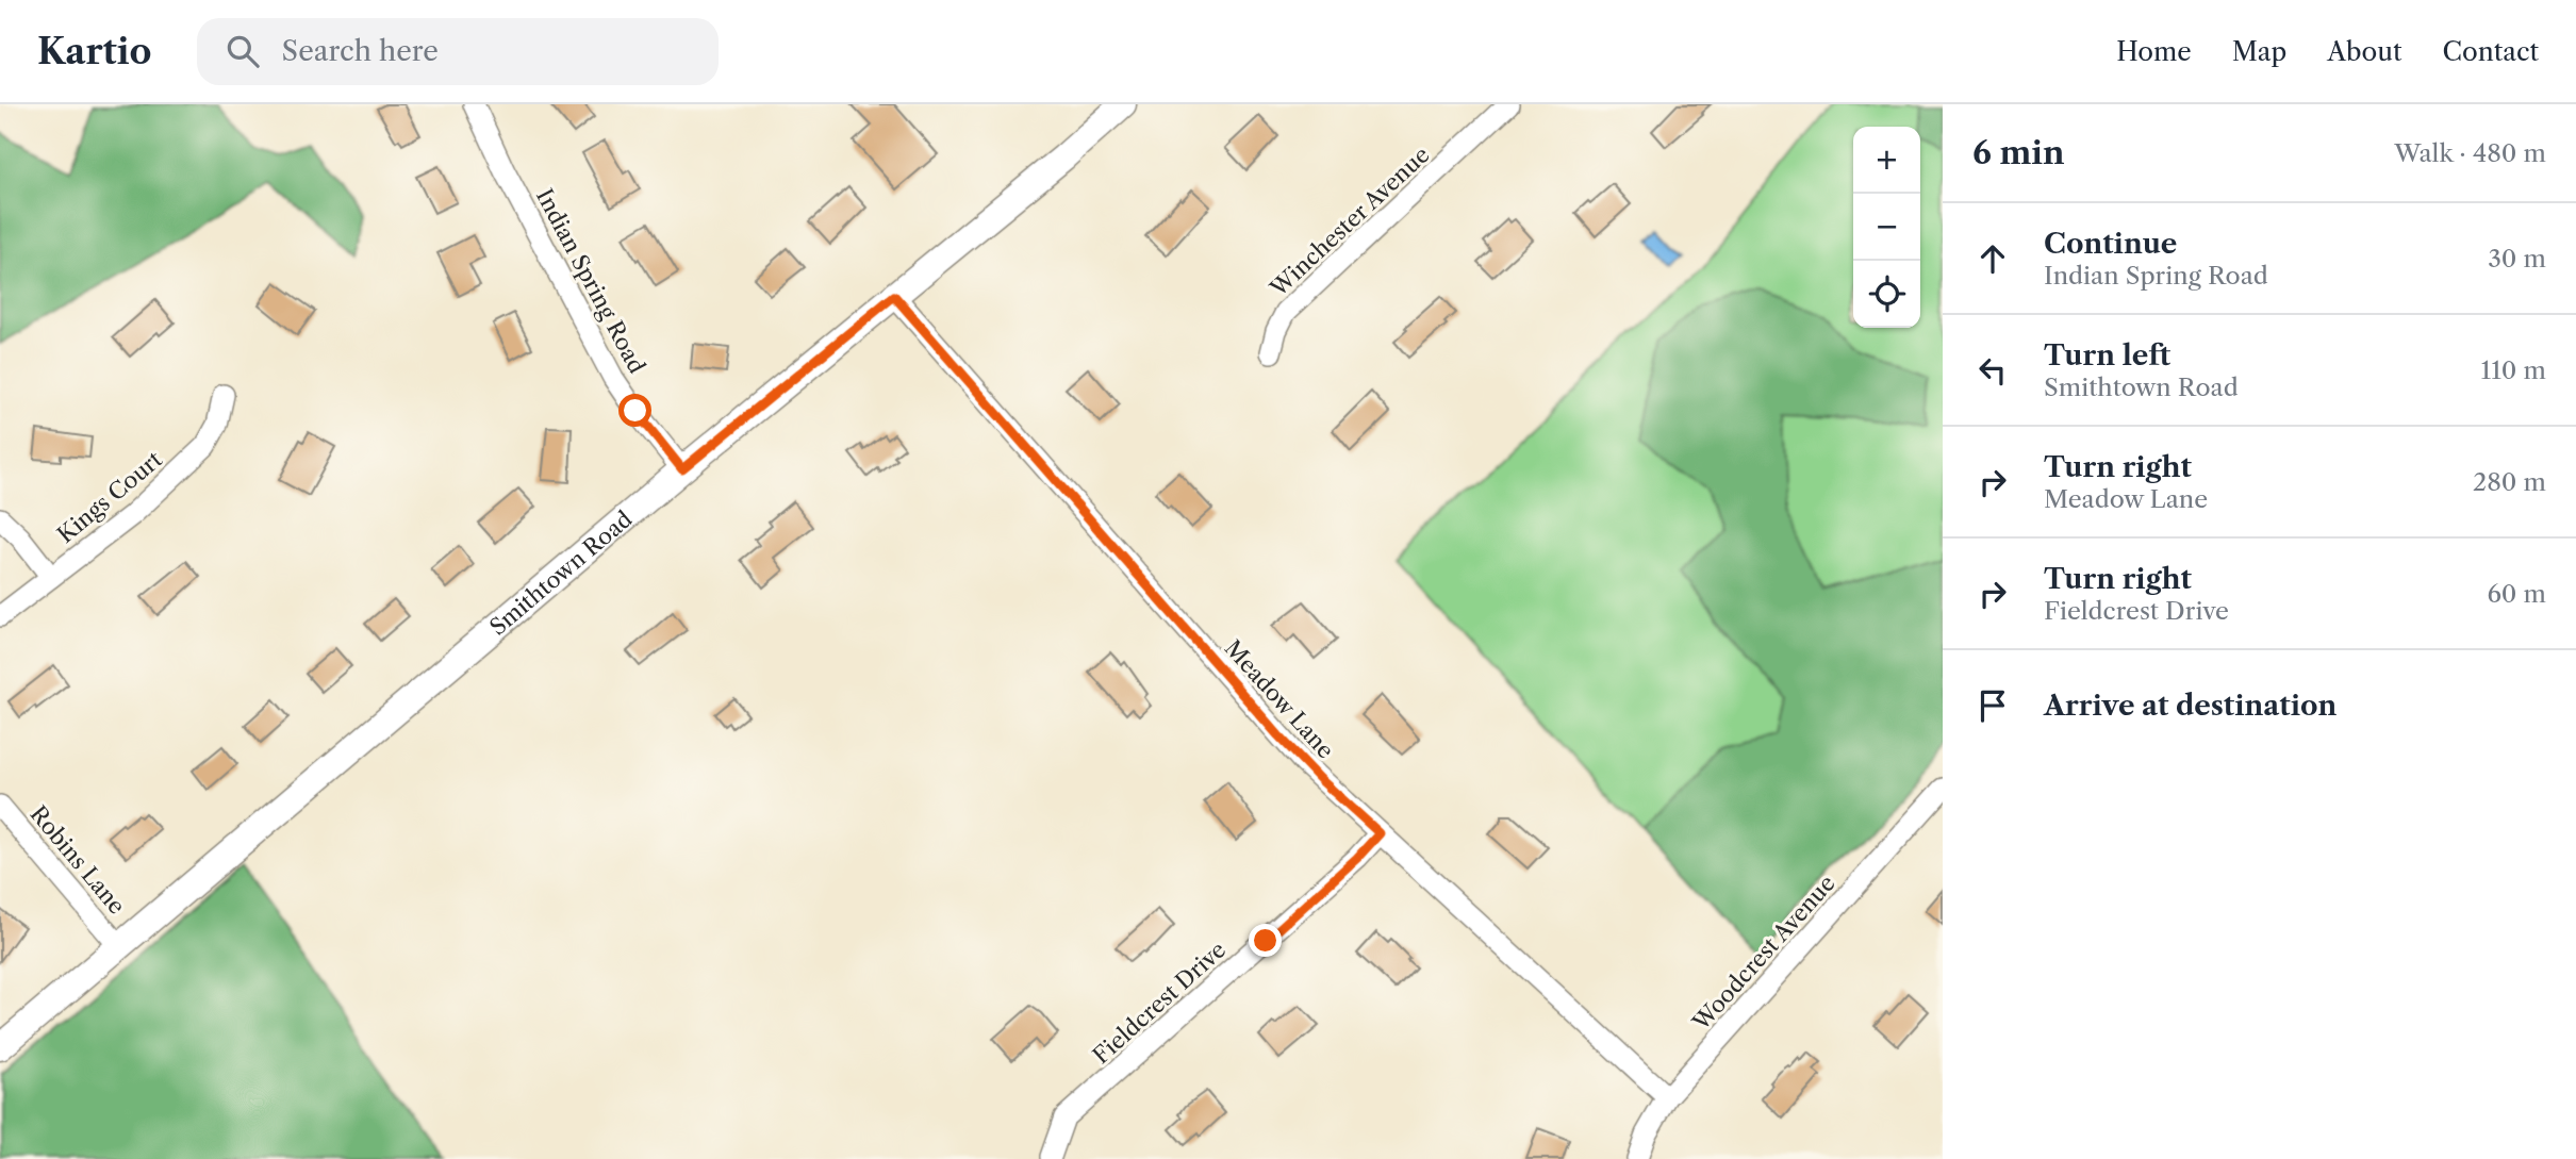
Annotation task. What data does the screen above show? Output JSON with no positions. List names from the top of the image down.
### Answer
{
  "streets": {
    "street": [
      "Winchester Avenue",
      "Indian Spring Road",
      "Kings Court",
      "Smithtown Road",
      "Meadow Lane",
      "Robins Lane",
      "Woodcrest Avenue",
      "Fieldcrest Drive"
    ]
  },
  "crossings": [
    ["Indian Spring Road", "Smithtown Road"],
    ["Smithtown Road", "Meadow Lane"],
    ["Smithtown Road", "Robins Lane"],
    ["Meadow Lane", "Woodcrest Avenue"],
    ["Meadow Lane", "Fieldcrest Drive"]
  ],
  "page": {
    "header": "Kartio",
    "search": "Search here",
    "nav": [
      "Home",
      "Map",
      "About",
      "Contact"
    ],
    "heading": ["6 min", "Walk · 480 m"],
    "map_buttons": ["+", "−"],
    "list": [
      ["Continue", "Indian Spring Road", "30 m"],
      ["Turn left", "Smithtown Road", "110 m"],
      ["Turn right", "Meadow Lane", "280 m"],
      ["Turn right", "Fieldcrest Drive", "60 m"],
      "Arrive at destination"
    ]
  }
}
